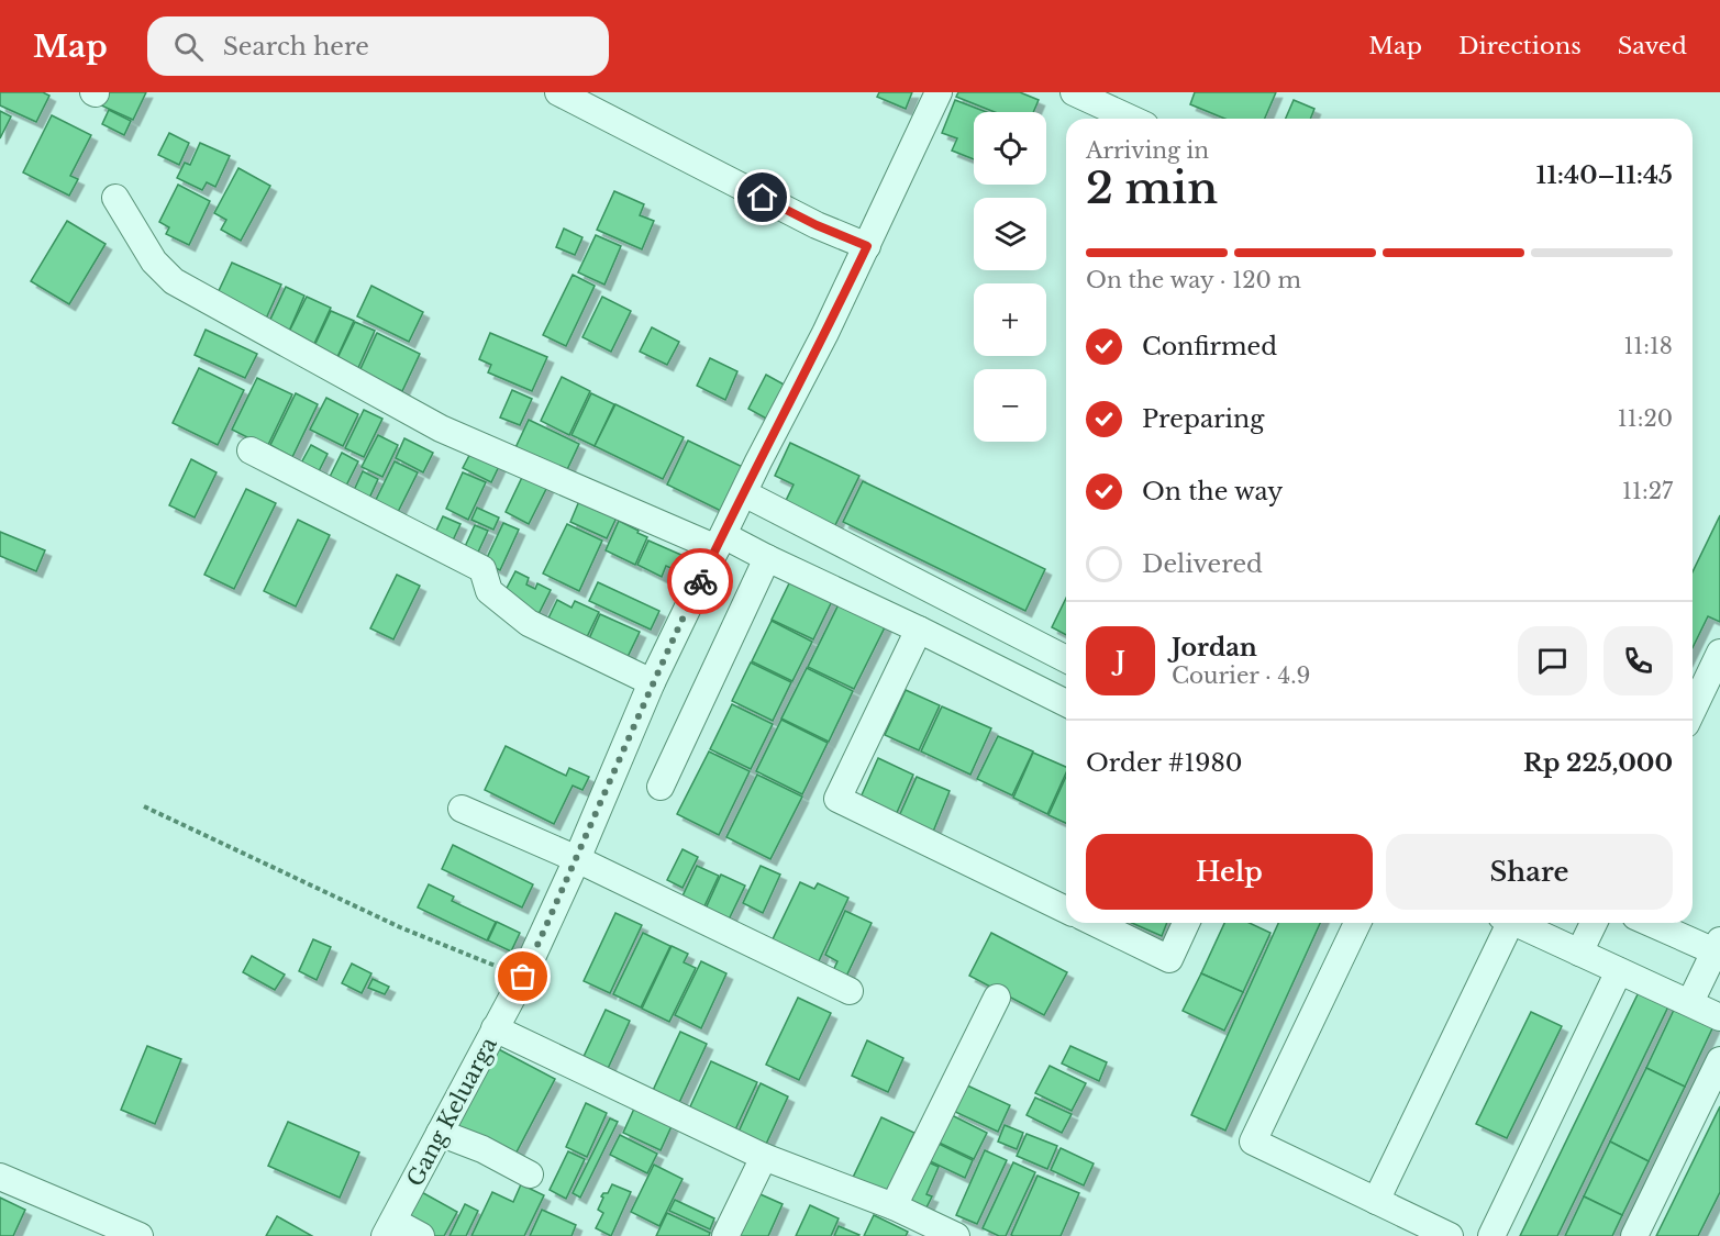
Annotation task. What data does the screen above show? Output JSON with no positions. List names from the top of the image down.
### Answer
{
  "streets": {
    "street": ["Gang Keluarga"]
  },
  "page": {
    "header": "Map",
    "search": "Search here",
    "nav": ["Map", "Directions", "Saved"],
    "map_buttons": ["+", "−"],
    "heading": ["2 min", "Arriving in", "11:40–11:45"],
    "panel": [
      "Jordan",
      "Courier · 4.9",
      "Order #1980",
      "Rp 225,000"
    ],
    "bar": "On the way · 120 m",
    "list": [
      ["Confirmed", "11:18"],
      ["Preparing", "11:20"],
      ["On the way", "11:27"],
      "Delivered"
    ],
    "round": "J",
    "buttons": ["Help", "Share"]
  }
}
